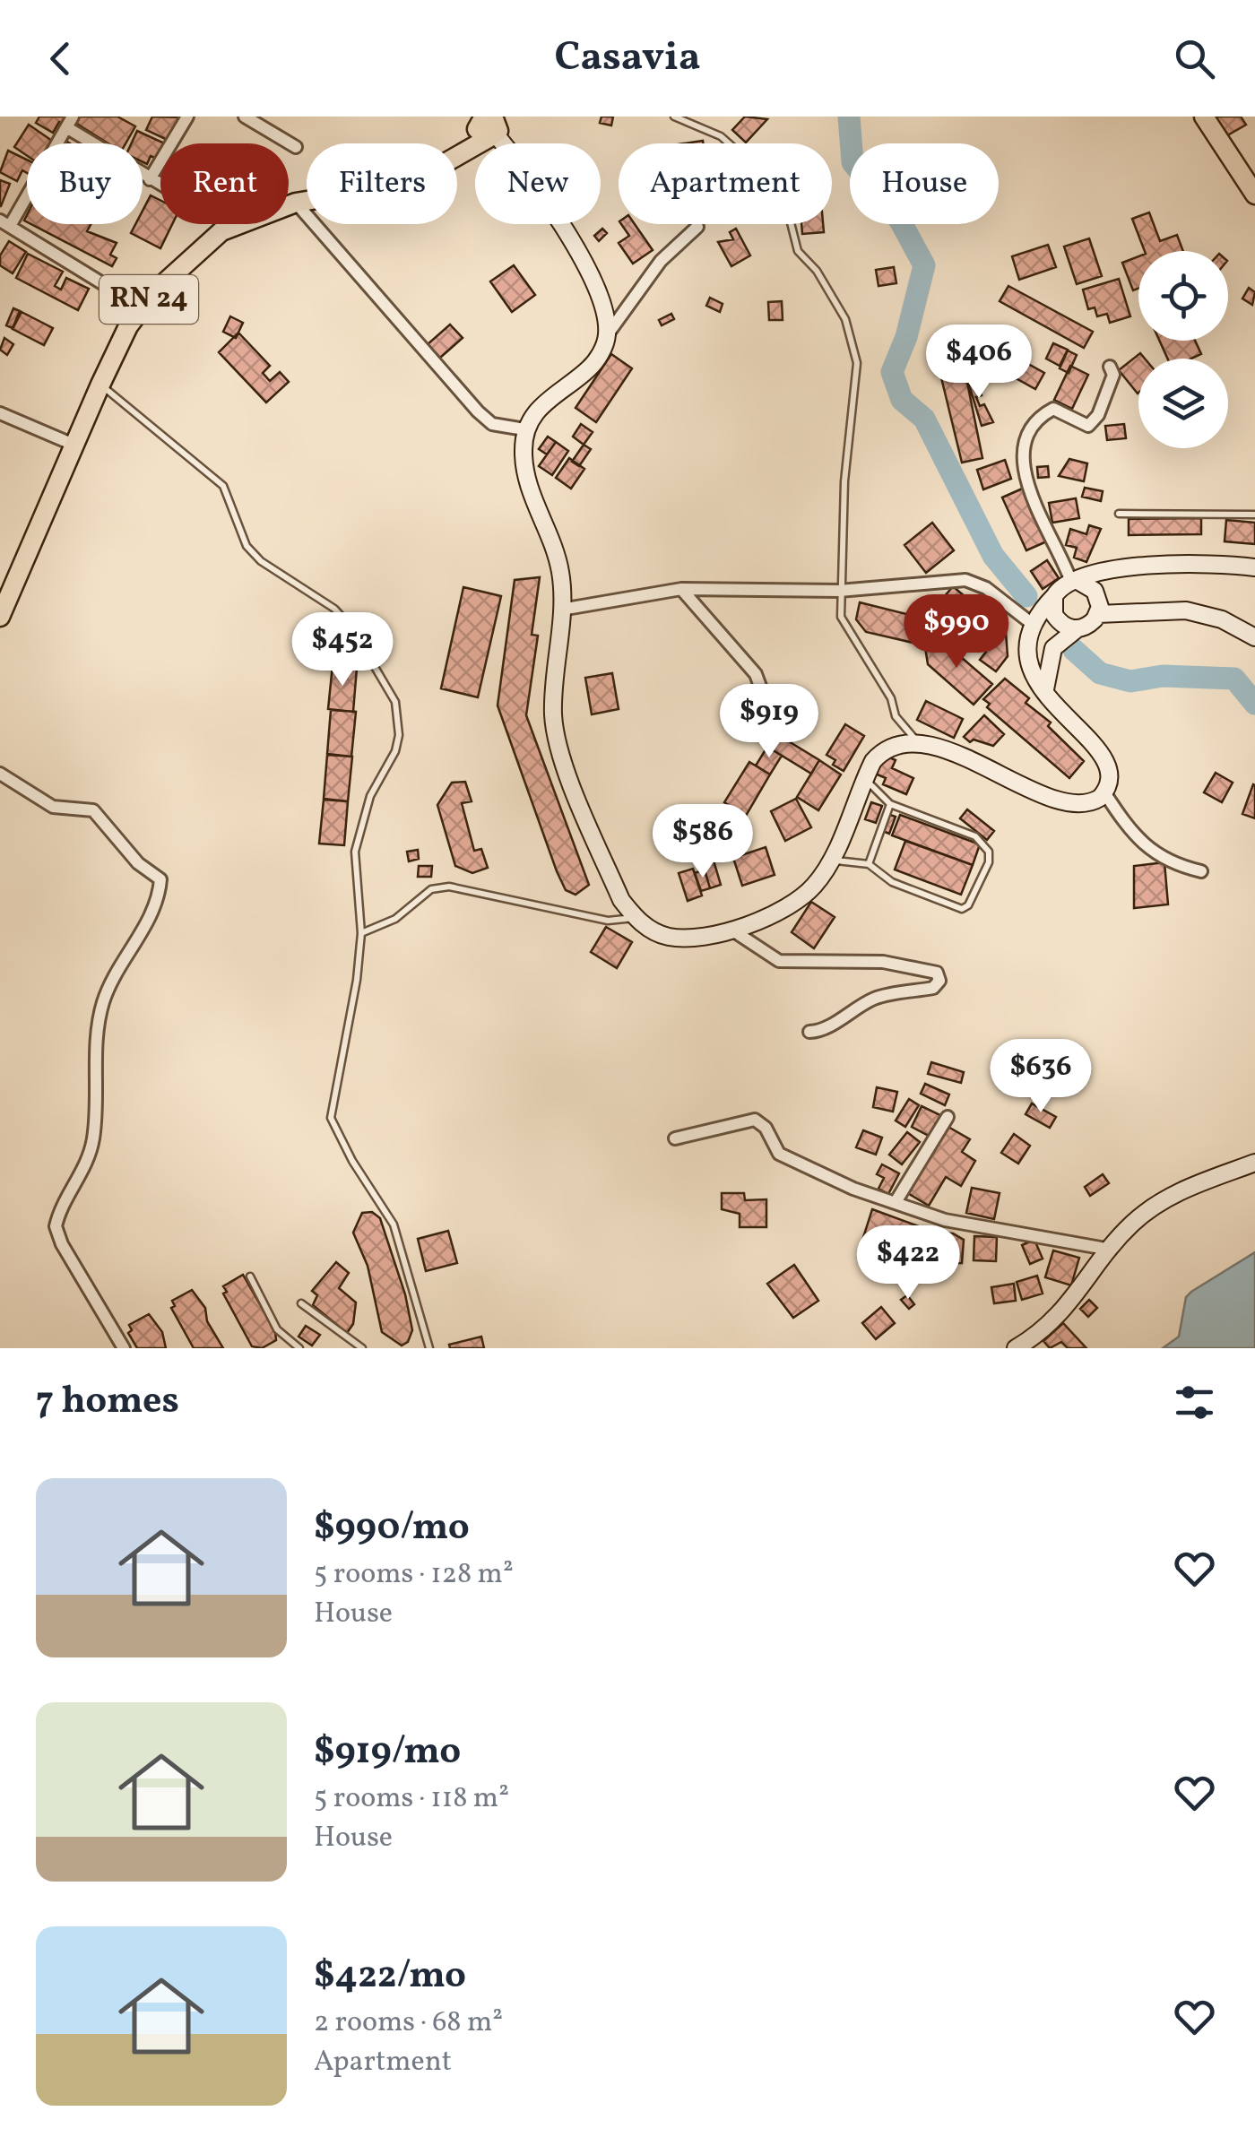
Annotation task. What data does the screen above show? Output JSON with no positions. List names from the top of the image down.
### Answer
{
  "streets": {
    "main road": ["RN 24"]
  },
  "page": {
    "header": "Casavia",
    "chip": [
      "Buy",
      "Rent",
      "Filters",
      "New",
      "Apartment",
      "House"
    ],
    "price": [
      "$406",
      "$990",
      "$452",
      "$919",
      "$586",
      "$636",
      "$422"
    ],
    "heading": "7 homes",
    "list": [
      {
        "name": "$990/mo",
        "note": "5 rooms · 128 m² · House"
      },
      {
        "name": "$919/mo",
        "note": "5 rooms · 118 m² · House"
      },
      {
        "name": "$422/mo",
        "note": "2 rooms · 68 m² · Apartment"
      }
    ]
  }
}
